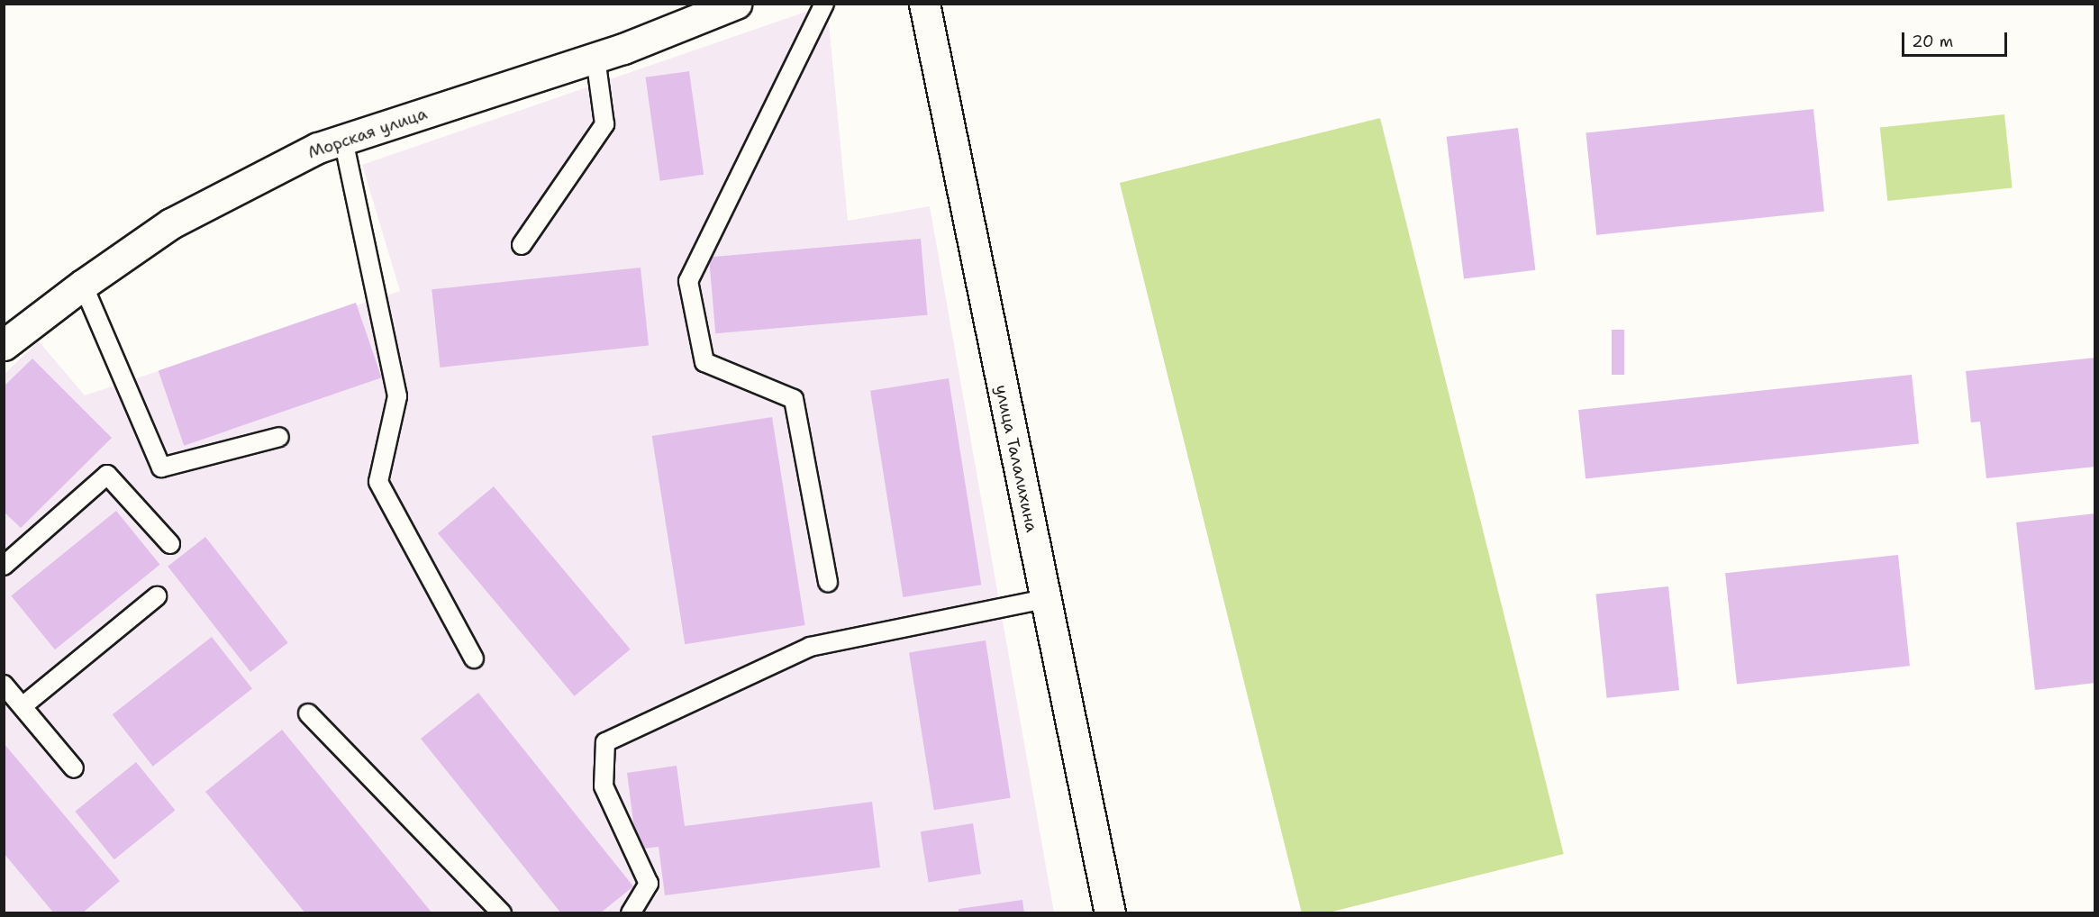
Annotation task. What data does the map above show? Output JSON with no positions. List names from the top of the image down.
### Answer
{
  "streets": {
    "street": ["Морская улица", "улица Талалихина"]
  },
  "scale_bar": "20 m"
}
